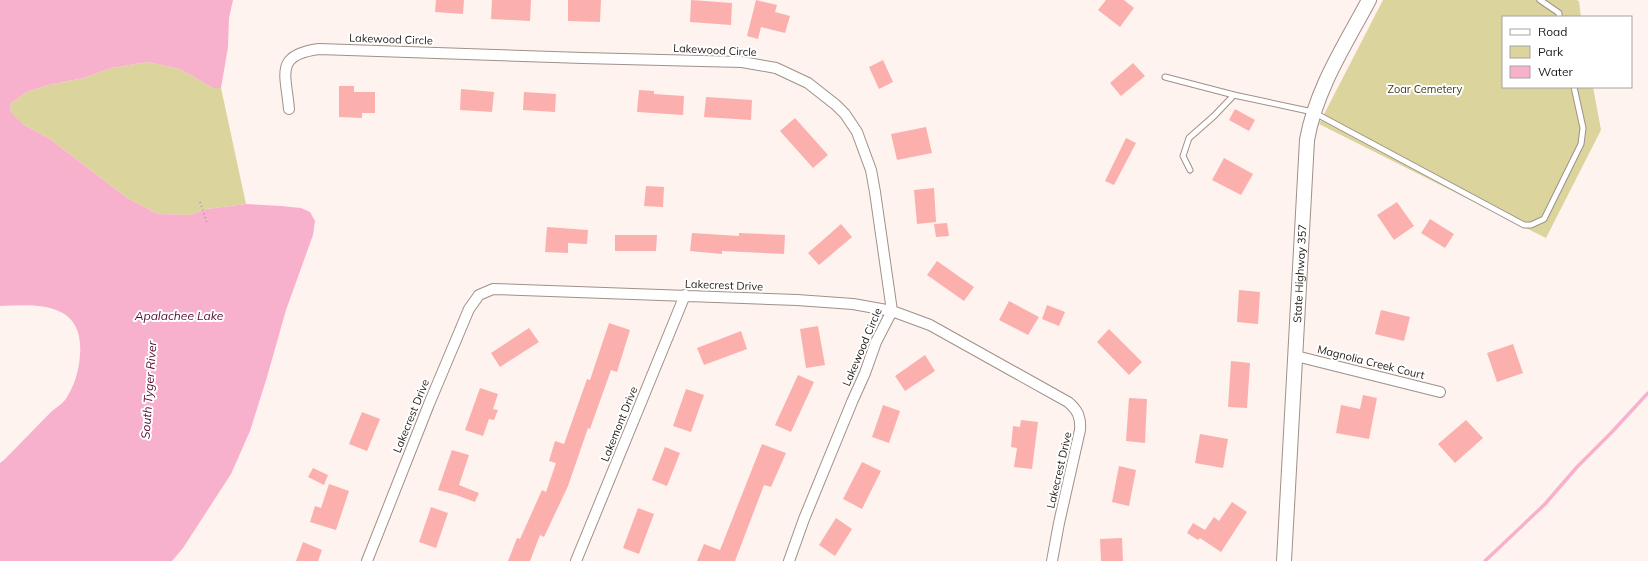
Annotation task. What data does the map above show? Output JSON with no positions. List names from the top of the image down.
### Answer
{
  "streets": {
    "main road": ["State Highway 357"],
    "street": [
      "Lakewood Circle",
      "Lakecrest Drive",
      "Magnolia Creek Court",
      "Lakemont Drive"
    ]
  },
  "crossings": [
    ["Lakewood Circle", "Lakecrest Drive"],
    ["State Highway 357", "Magnolia Creek Court"],
    ["Lakecrest Drive", "Lakemont Drive"]
  ],
  "water": ["Apalachee Lake", "South Tyger River"],
  "parks": ["Zoar Cemetery"],
  "legend": ["Road", "Park", "Water"]
}
